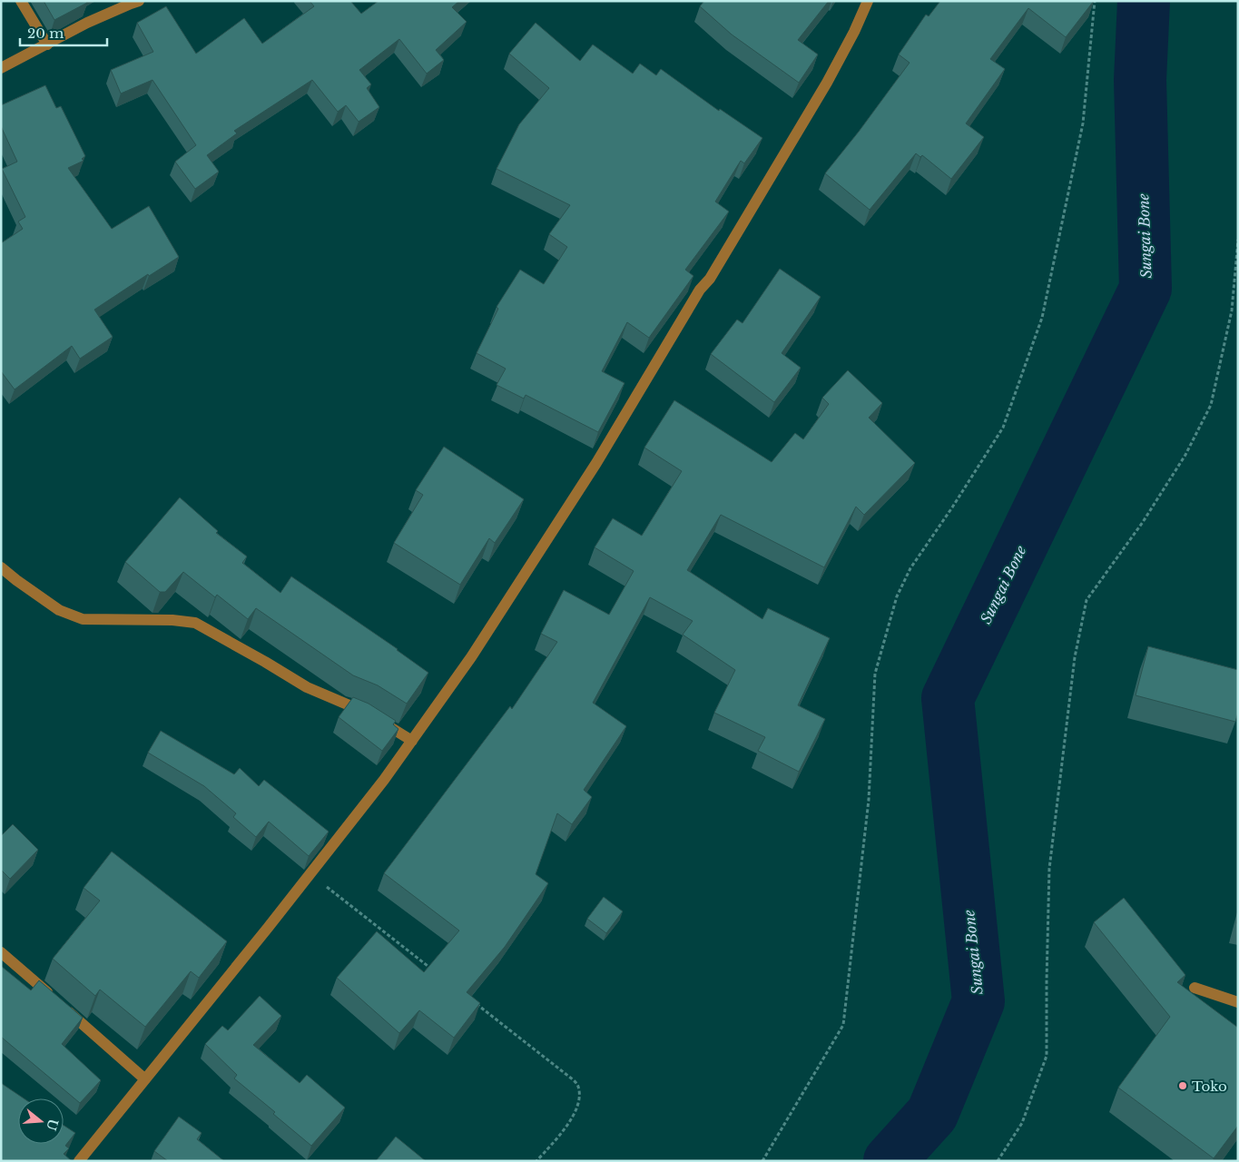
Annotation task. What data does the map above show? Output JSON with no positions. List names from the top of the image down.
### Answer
{
  "water": ["Sungai Bone"],
  "places": ["Toko"],
  "scale_bar": "20 m",
  "north": "right"
}
